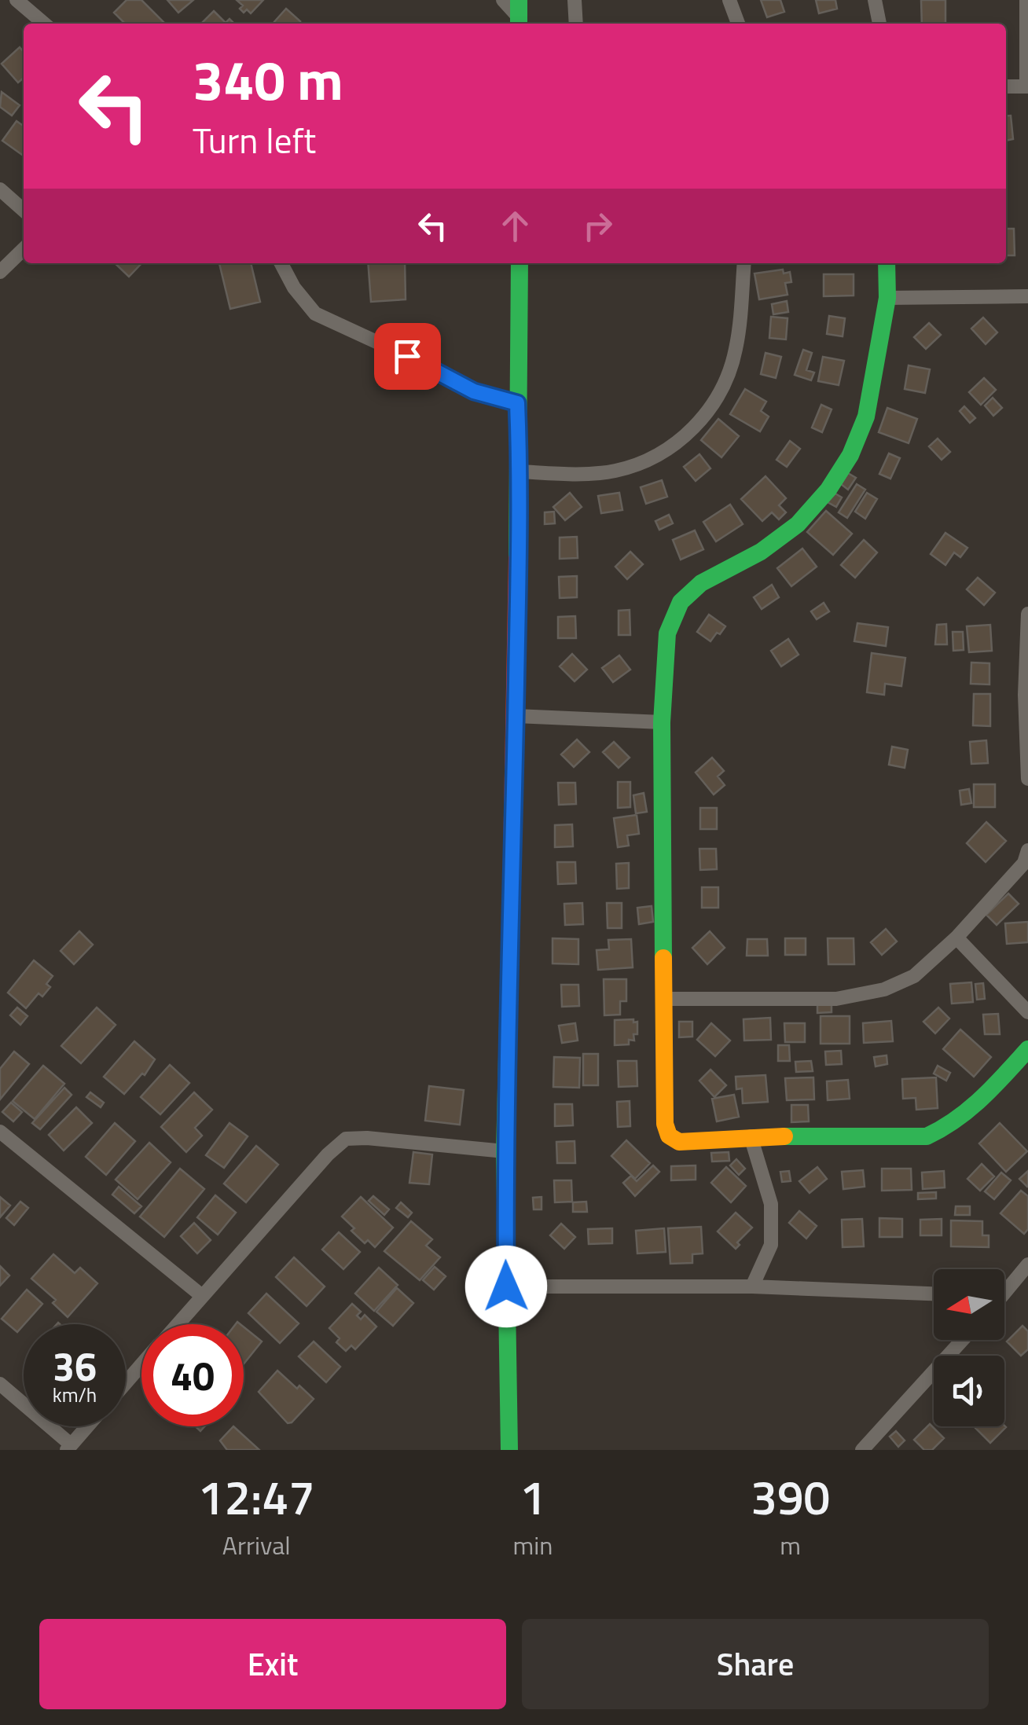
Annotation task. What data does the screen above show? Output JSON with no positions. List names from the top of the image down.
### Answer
{
  "north": "left",
  "page": {
    "turn": ["340 m", "Turn left"],
    "speed": "36 km/h",
    "limit": "40",
    "eta": [
      "12:47",
      "Arrival",
      "1",
      "min",
      "390",
      "m"
    ],
    "buttons": ["Exit", "Share"]
  }
}
